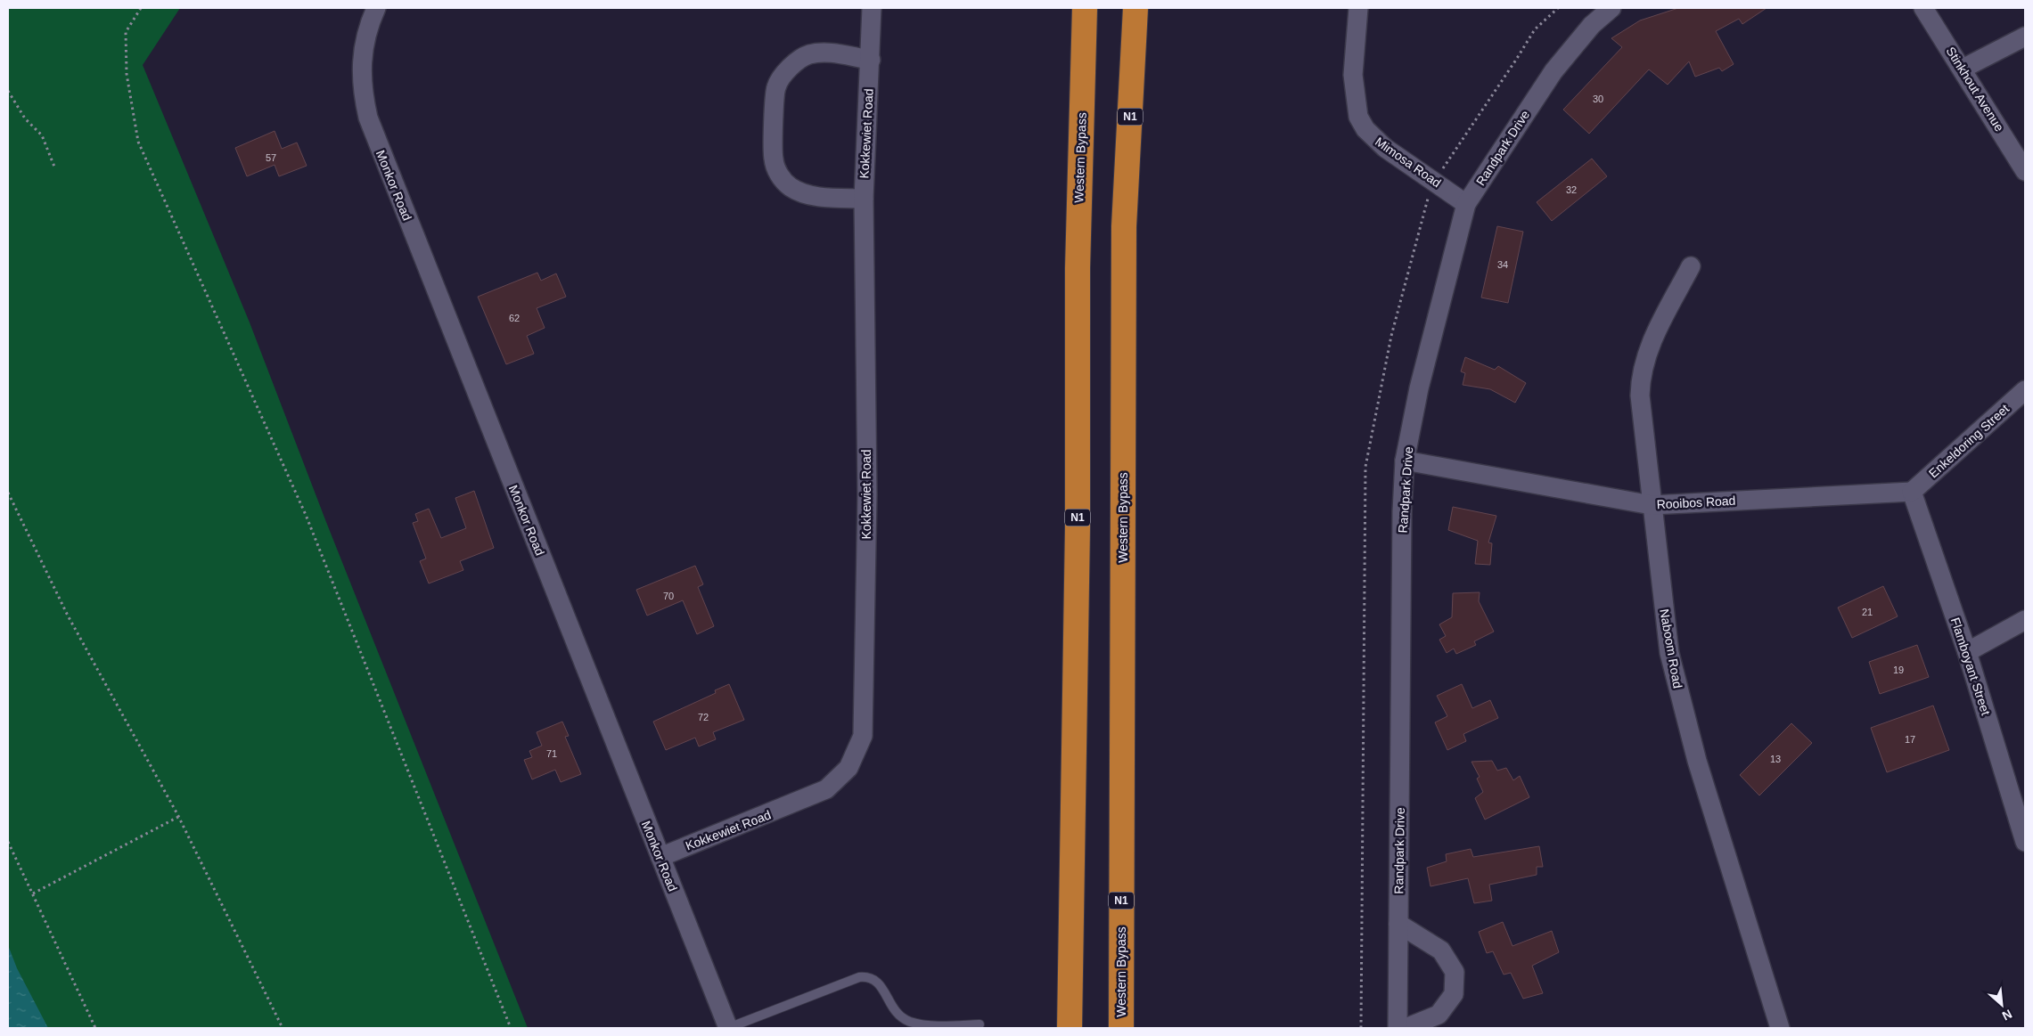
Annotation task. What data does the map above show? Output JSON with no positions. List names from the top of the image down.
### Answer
{
  "streets": {
    "highway": ["N1", "Western Bypass"],
    "street": [
      "Stinkhout Avenue",
      "Kokkewiet Road",
      "Randpark Drive",
      "Mimosa Road",
      "Monkor Road",
      "Enkeldoring Street",
      "Rooibos Road",
      "Naboom Road",
      "Flamboyant Street"
    ]
  },
  "crossings": [
    ["Kokkewiet Road", "Monkor Road"],
    ["Randpark Drive", "Mimosa Road"],
    ["Randpark Drive", "Rooibos Road"],
    ["Enkeldoring Street", "Rooibos Road"],
    ["Enkeldoring Street", "Flamboyant Street"],
    ["Rooibos Road", "Naboom Road"],
    ["Rooibos Road", "Flamboyant Street"]
  ],
  "house_numbers": [
    "30",
    "57",
    "32",
    "34",
    "62",
    "70",
    "21",
    "19",
    "72",
    "17",
    "71",
    "13"
  ],
  "north": "bottom right"
}
